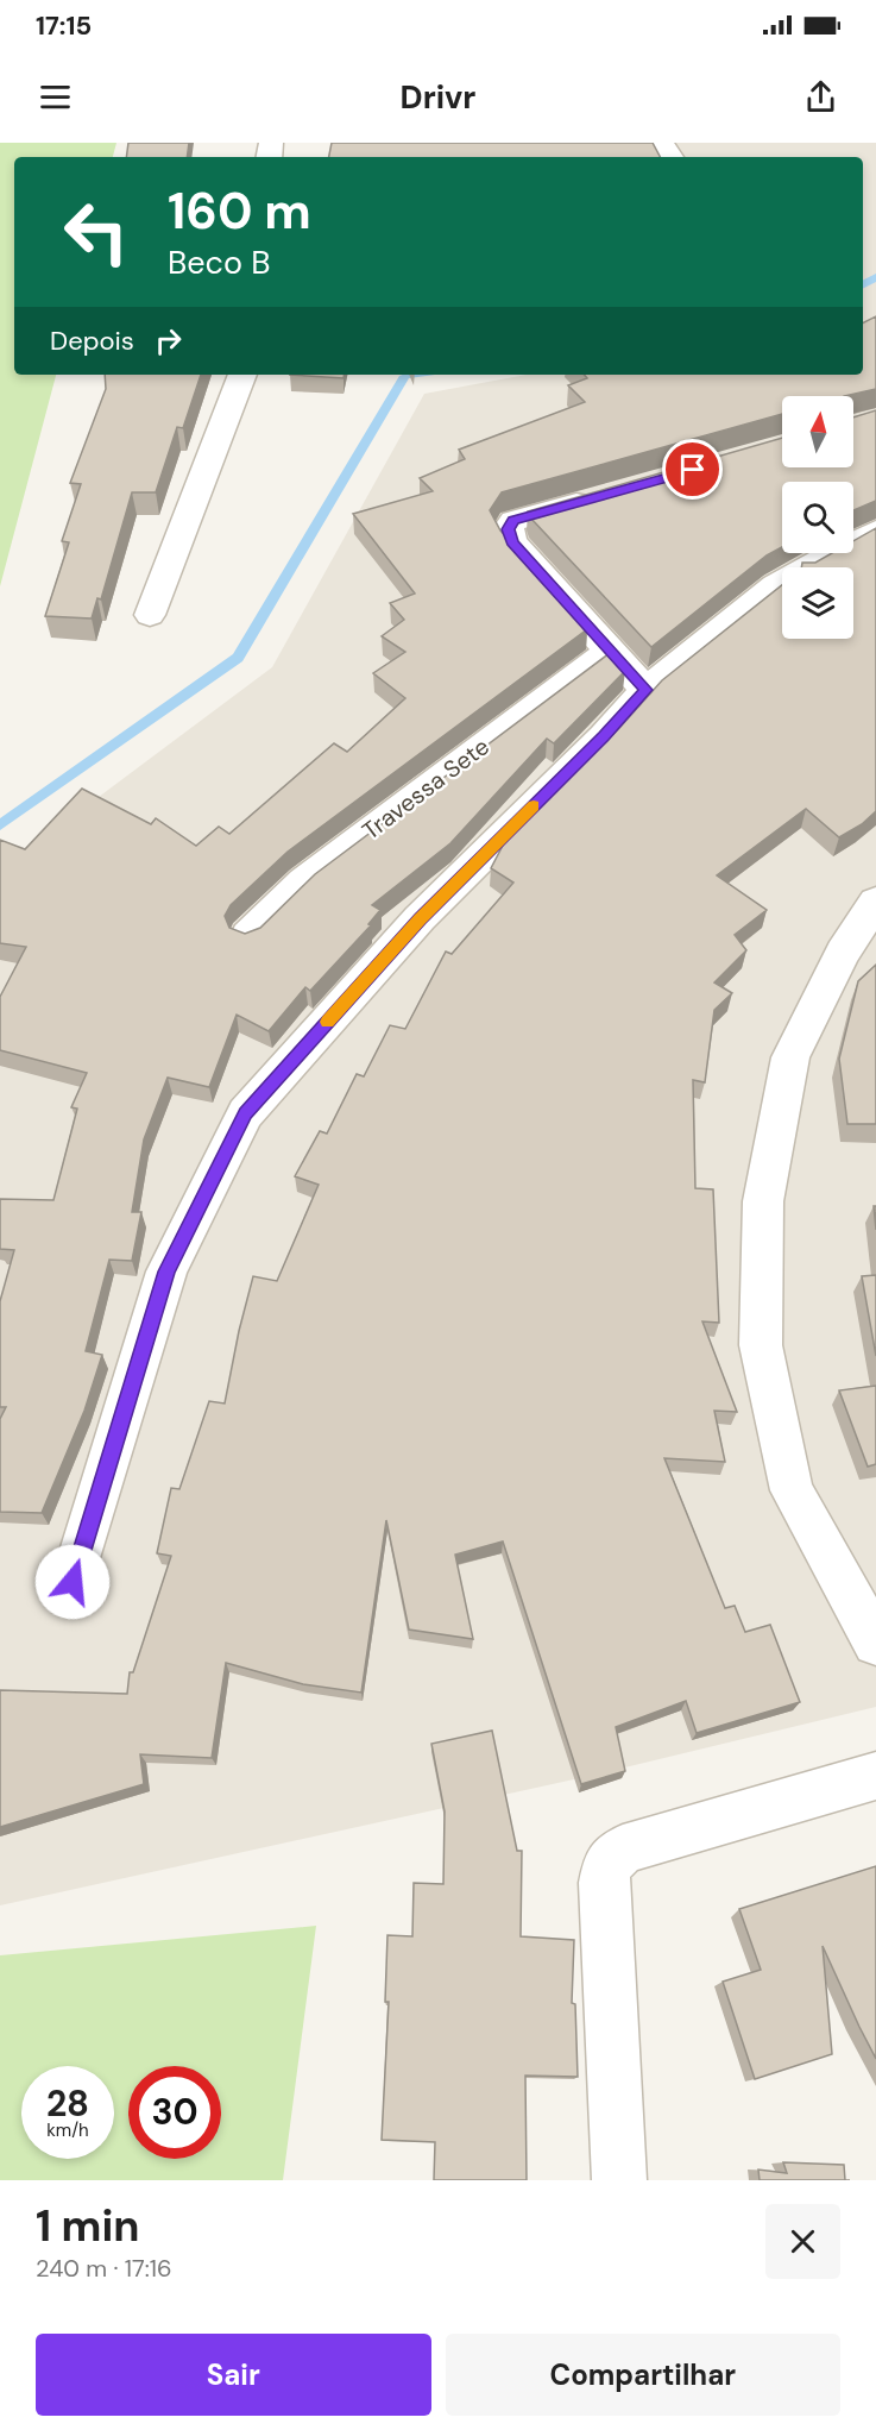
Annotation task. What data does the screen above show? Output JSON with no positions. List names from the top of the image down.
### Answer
{
  "streets": {
    "street": ["Travessa Sete"]
  },
  "north": "top",
  "page": {
    "status": "17:15",
    "header": "Drivr",
    "turn": ["160 m", "Beco B"],
    "then": "Depois",
    "speed": "28 km/h",
    "limit": "30",
    "heading": ["1 min", "240 m · 17:16"],
    "buttons": ["Sair", "Compartilhar"]
  }
}
